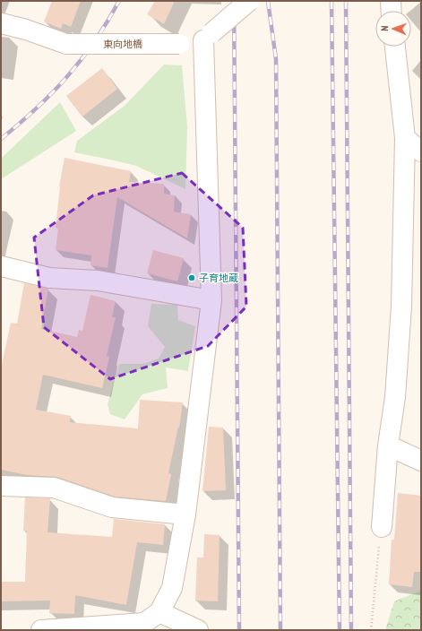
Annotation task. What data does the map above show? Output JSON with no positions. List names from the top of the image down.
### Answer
{
  "streets": {
    "street": ["東向地橋"]
  },
  "places": ["子育地蔵"],
  "north": "left"
}
